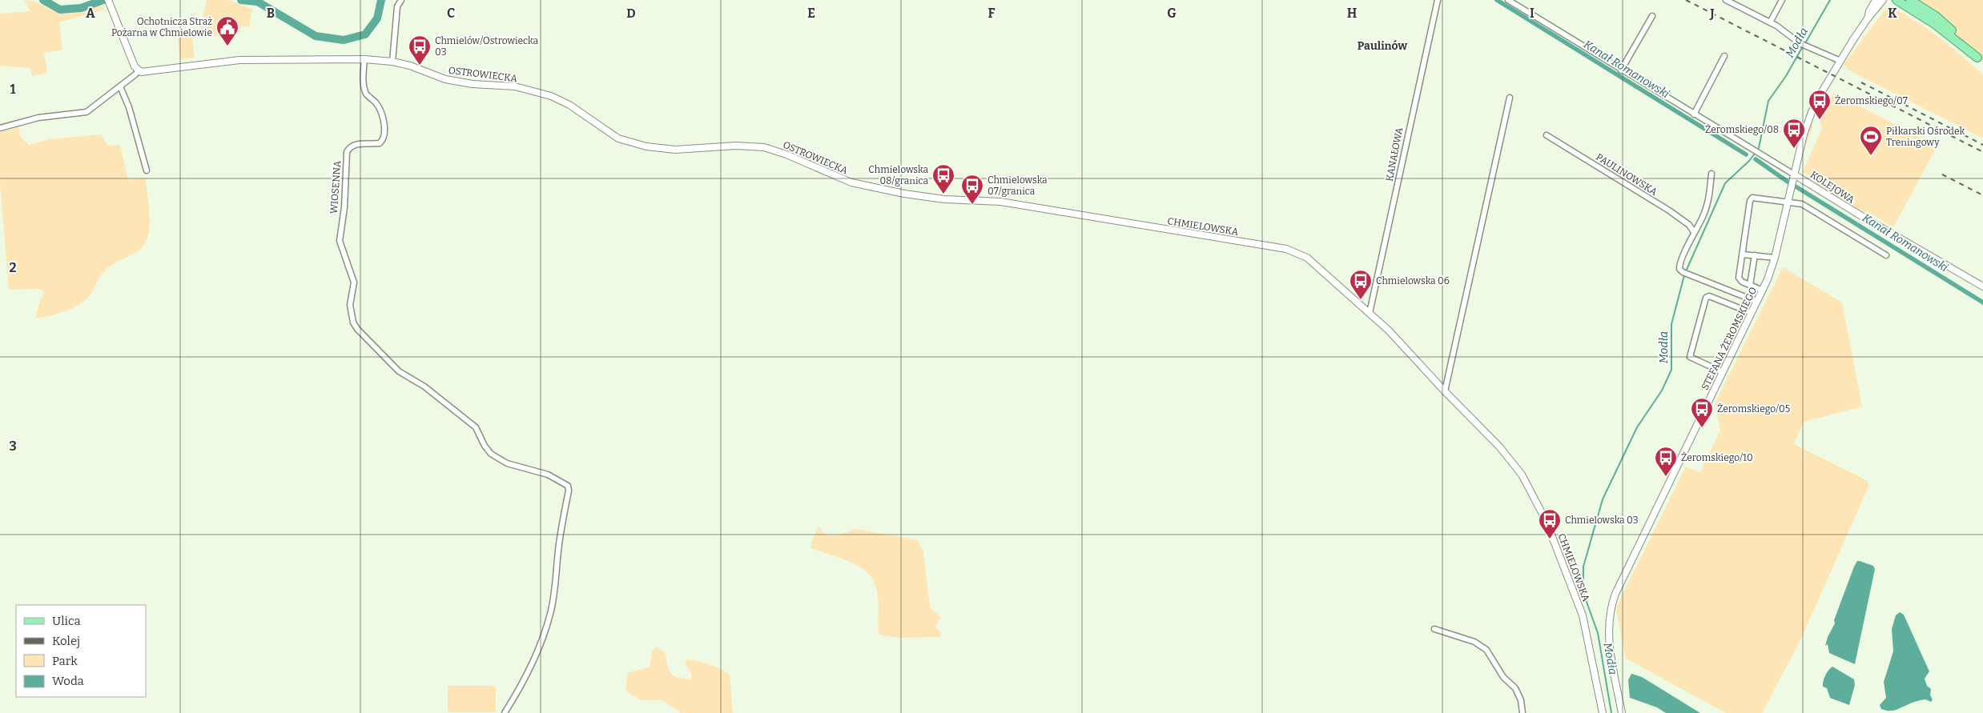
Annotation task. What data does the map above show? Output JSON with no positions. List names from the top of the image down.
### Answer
{
  "streets": {
    "street": [
      "OSTROWIECKA",
      "KANAŁOWA",
      "PAULINOWSKA",
      "WIOSENNA",
      "KOLEJOWA",
      "CHMIELOWSKA",
      "STEFANA ŻEROMSKIEGO"
    ]
  },
  "crossings": [
    ["OSTROWIECKA", "WIOSENNA"],
    ["OSTROWIECKA", "CHMIELOWSKA"],
    ["KANAŁOWA", "CHMIELOWSKA"],
    ["KOLEJOWA", "STEFANA ŻEROMSKIEGO"]
  ],
  "districts": ["Paulinów"],
  "water": ["Modła", "Kanał Romanowski"],
  "places": {
    "public building": ["Ochotnicza Straż Pożarna w Chmielowie"],
    "bus stop": [
      "Chmielów/Ostrowiecka 03",
      "Żeromskiego/07",
      "Żeromskiego/08",
      "Chmielowska 08/granica",
      "Chmielowska 07/granica",
      "Chmielowska 06",
      "Żeromskiego/05",
      "Żeromskiego/10",
      "Chmielowska 03"
    ],
    "sports": ["Piłkarski Ośrodek Treningowy"]
  },
  "legend": [
    "Ulica",
    "Kolej",
    "Park",
    "Woda"
  ],
  "grid": {
    "columns": [
      "A",
      "B",
      "C",
      "D",
      "E",
      "F",
      "G",
      "H",
      "I",
      "J",
      "K"
    ],
    "rows": ["1", "2", "3"]
  }
}
